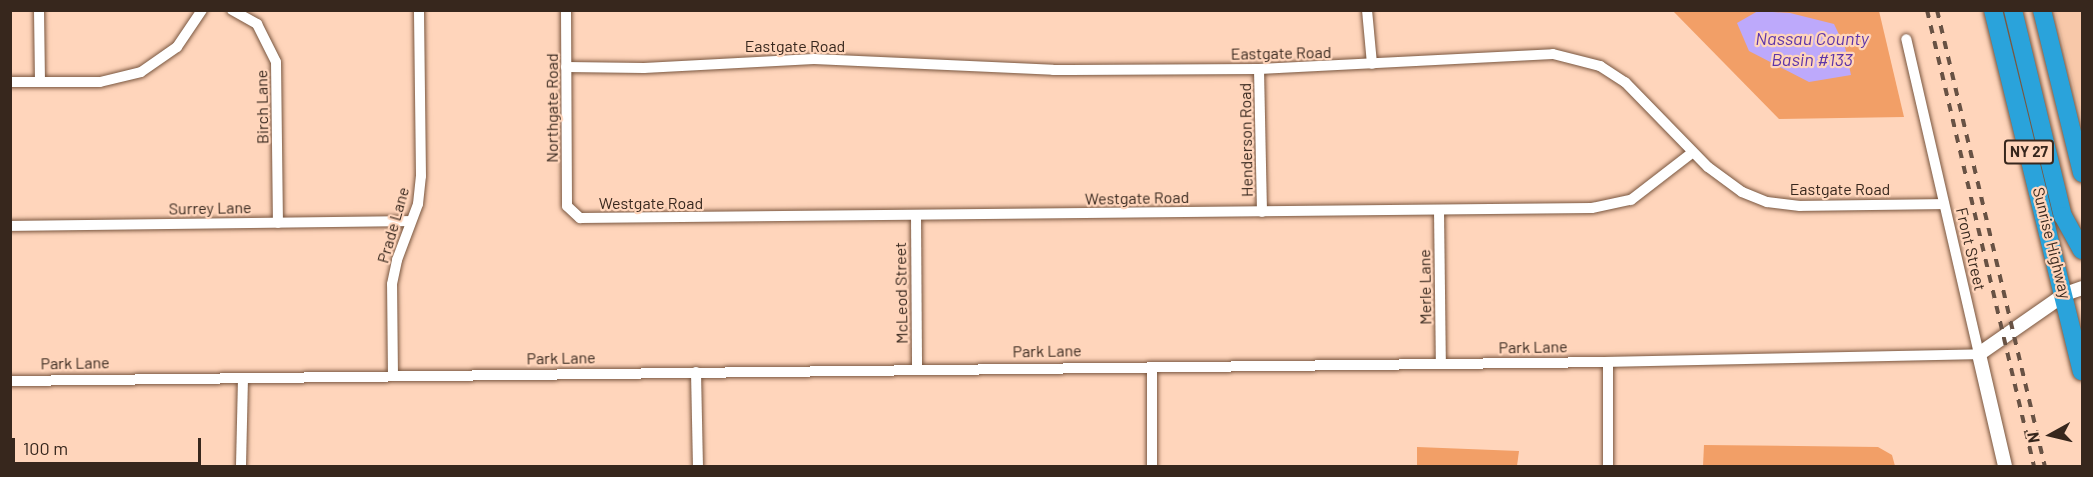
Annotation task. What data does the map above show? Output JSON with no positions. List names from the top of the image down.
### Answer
{
  "streets": {
    "highway": ["NY 27", "Sunrise Highway"],
    "street": [
      "Eastgate Road",
      "Birch Lane",
      "Northgate Road",
      "Henderson Road",
      "Westgate Road",
      "Surrey Lane",
      "Prade Lane",
      "Front Street",
      "Merle Lane",
      "McLeod Street",
      "Park Lane"
    ]
  },
  "crossings": [
    ["Eastgate Road", "Northgate Road"],
    ["Eastgate Road", "Henderson Road"],
    ["Eastgate Road", "Westgate Road"],
    ["Eastgate Road", "Front Street"],
    ["Birch Lane", "Surrey Lane"],
    ["Northgate Road", "Westgate Road"],
    ["Henderson Road", "Westgate Road"],
    ["Westgate Road", "Merle Lane"],
    ["Westgate Road", "McLeod Street"],
    ["Surrey Lane", "Prade Lane"],
    ["Prade Lane", "Park Lane"],
    ["Front Street", "Park Lane"],
    ["Merle Lane", "Park Lane"],
    ["McLeod Street", "Park Lane"]
  ],
  "water": ["Nassau County Basin #133"],
  "scale_bar": "100 m",
  "north": "left"
}
